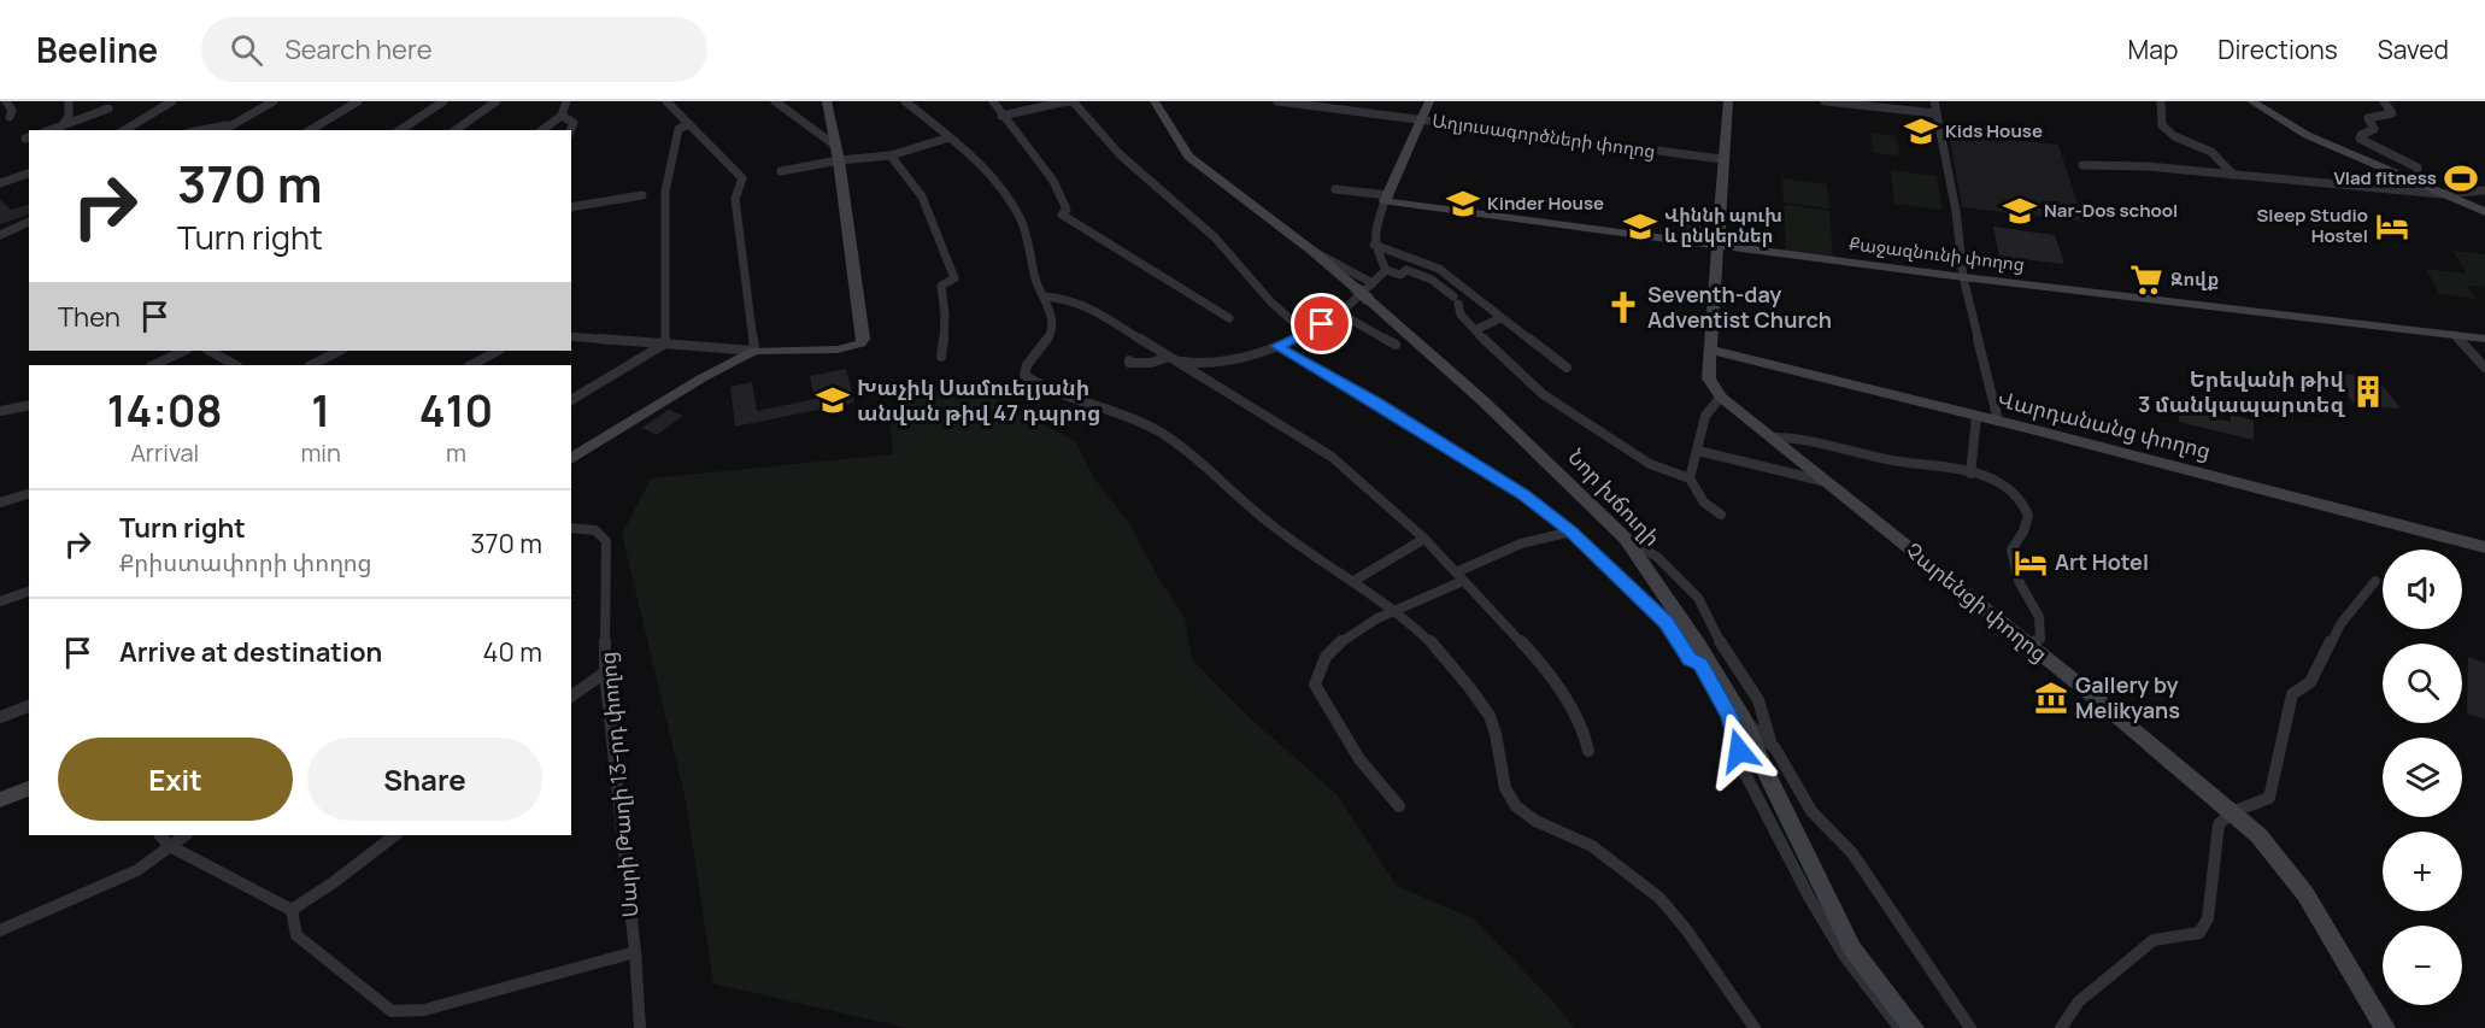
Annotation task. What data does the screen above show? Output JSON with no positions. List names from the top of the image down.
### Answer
{
  "streets": {
    "street": [
      "Աղյուսագործների փողոց",
      "Քաջազնունի փողոց",
      "Վարդանանց փողոց",
      "Նոր խճուղի",
      "Չարենցի փողոց",
      "Սարի Թաղի 13-րդ փողոց"
    ]
  },
  "places": {
    "school or university": [
      "Kids House",
      "Kinder House",
      "Nar-Dos school",
      "Վիննի պուխ և ընկերներ",
      "Խաչիկ Սամուելյանի անվան թիվ 47 դպրոց"
    ],
    "sports": ["Vlad fitness"],
    "hotel": ["Sleep Studio Hostel", "Art Hotel"],
    "supermarket": ["Զովք"],
    "church": ["Seventh-day Adventist Church"],
    "building": ["Երեվանի թիվ 3 մանկապարտեզ"],
    "museum": ["Gallery by Melikyans"]
  },
  "page": {
    "header": "Beeline",
    "search": "Search here",
    "nav": ["Map", "Directions", "Saved"],
    "turn": ["370 m", "Turn right"],
    "then": "Then",
    "eta": [
      "14:08",
      "Arrival",
      "1",
      "min",
      "410",
      "m"
    ],
    "list": [
      {
        "name": "Turn right",
        "note": "Քրիստափորի փողոց",
        "value": "370 m"
      },
      {
        "name": "Arrive at destination",
        "value": "40 m"
      }
    ],
    "map_buttons": ["+", "−"],
    "buttons": ["Exit", "Share"]
  }
}
